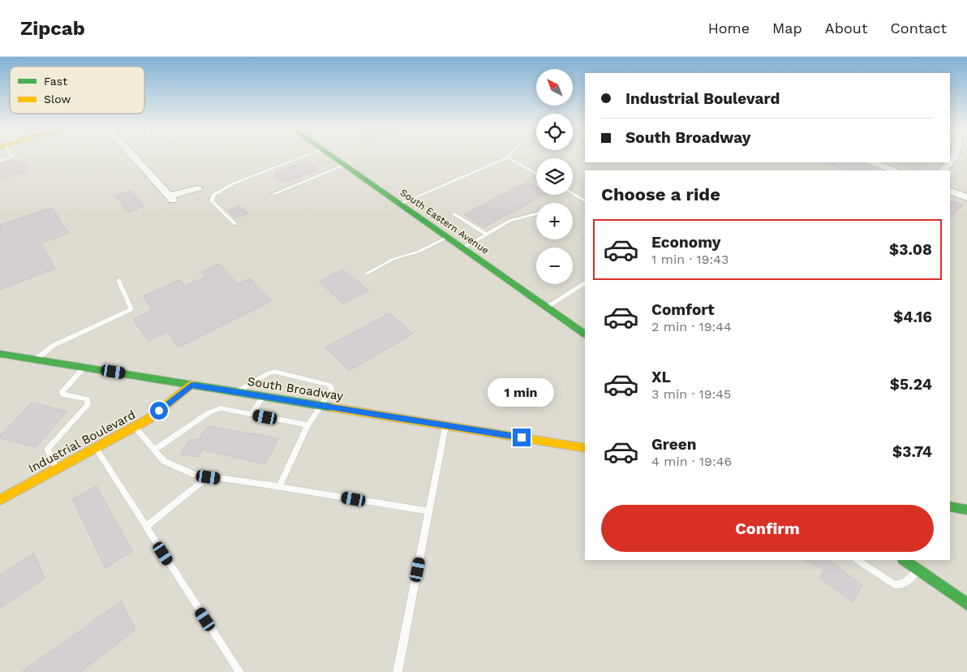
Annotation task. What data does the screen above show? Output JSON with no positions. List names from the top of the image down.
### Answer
{
  "streets": {
    "street": ["South Eastern Avenue", "South Broadway", "Industrial Boulevard"]
  },
  "crossings": [
    ["South Broadway", "Industrial Boulevard"]
  ],
  "legend": ["Fast", "Slow"],
  "north": "top left",
  "page": {
    "header": "Zipcab",
    "nav": [
      "Home",
      "Map",
      "About",
      "Contact"
    ],
    "map_buttons": ["+", "−"],
    "banner": ["Industrial Boulevard", "South Broadway"],
    "heading": "Choose a ride",
    "list": [
      {
        "name": "Economy",
        "note": "1 min · 19:43",
        "value": "$3.08"
      },
      {
        "name": "Comfort",
        "note": "2 min · 19:44",
        "value": "$4.16"
      },
      {
        "name": "XL",
        "note": "3 min · 19:45",
        "value": "$5.24"
      },
      {
        "name": "Green",
        "note": "4 min · 19:46",
        "value": "$3.74"
      }
    ],
    "bubble": "1 min",
    "buttons": "Confirm"
  }
}
